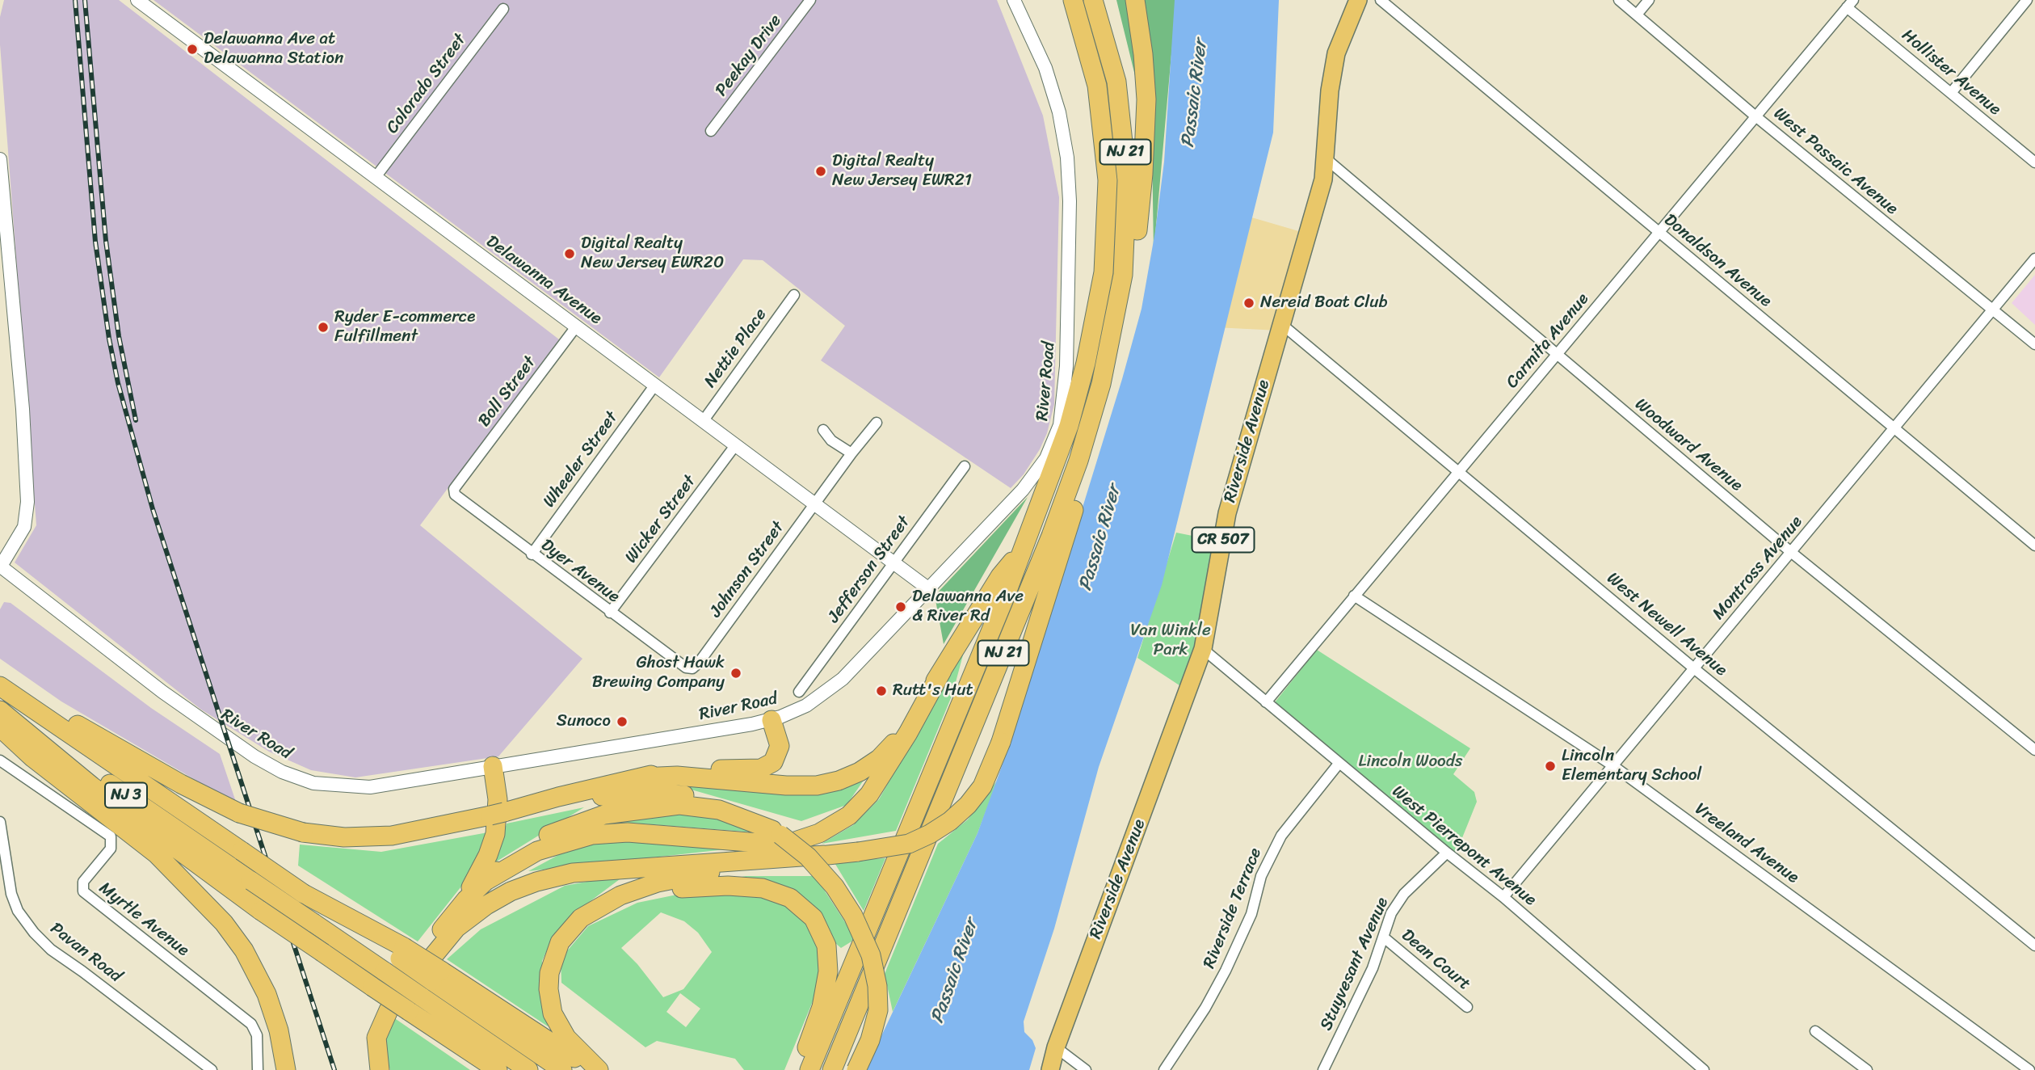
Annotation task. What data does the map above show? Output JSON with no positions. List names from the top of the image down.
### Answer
{
  "streets": {
    "highway": ["NJ 21", "NJ 3"],
    "main road": ["Riverside Avenue", "CR 507"],
    "street": [
      "Peekay Drive",
      "Hollister Avenue",
      "Colorado Street",
      "West Passaic Avenue",
      "Donaldson Avenue",
      "Delawanna Avenue",
      "Carmita Avenue",
      "Nettie Place",
      "River Road",
      "Boll Street",
      "Woodward Avenue",
      "Wheeler Street",
      "Wicker Street",
      "Montross Avenue",
      "Johnson Street",
      "Jefferson Street",
      "Dyer Avenue",
      "West Newell Avenue",
      "Vreeland Avenue",
      "West Pierrepont Avenue",
      "Riverside Terrace",
      "Myrtle Avenue",
      "Pavan Road",
      "Dean Court",
      "Stuyvesant Avenue"
    ]
  },
  "crossings": [
    ["Hollister Avenue", "Carmita Avenue"],
    ["Colorado Street", "Delawanna Avenue"],
    ["West Passaic Avenue", "Carmita Avenue"],
    ["West Passaic Avenue", "Montross Avenue"],
    ["Donaldson Avenue", "Carmita Avenue"],
    ["Donaldson Avenue", "Montross Avenue"],
    ["Delawanna Avenue", "Nettie Place"],
    ["Delawanna Avenue", "River Road"],
    ["Delawanna Avenue", "Boll Street"],
    ["Delawanna Avenue", "Wheeler Street"],
    ["Delawanna Avenue", "Wicker Street"],
    ["Delawanna Avenue", "Johnson Street"],
    ["Delawanna Avenue", "Jefferson Street"],
    ["Carmita Avenue", "Woodward Avenue"],
    ["Carmita Avenue", "West Newell Avenue"],
    ["Carmita Avenue", "Vreeland Avenue"],
    ["Carmita Avenue", "West Pierrepont Avenue"],
    ["Boll Street", "Dyer Avenue"],
    ["Riverside Avenue", "Woodward Avenue"],
    ["Riverside Avenue", "West Newell Avenue"],
    ["Riverside Avenue", "West Pierrepont Avenue"],
    ["Woodward Avenue", "Montross Avenue"],
    ["Wheeler Street", "Dyer Avenue"],
    ["Wicker Street", "Dyer Avenue"],
    ["Montross Avenue", "West Newell Avenue"],
    ["Montross Avenue", "Vreeland Avenue"],
    ["Montross Avenue", "West Pierrepont Avenue"],
    ["Johnson Street", "Dyer Avenue"],
    ["West Pierrepont Avenue", "Riverside Terrace"],
    ["West Pierrepont Avenue", "Stuyvesant Avenue"],
    ["Dean Court", "Stuyvesant Avenue"]
  ],
  "water": ["Passaic River"],
  "parks": ["Van Winkle Park", "Lincoln Woods"],
  "places": [
    "Delawanna Ave at Delawanna Station",
    "Digital Realty New Jersey EWR21",
    "Digital Realty New Jersey EWR20",
    "Nereid Boat Club",
    "Ryder E-commerce Fulfillment",
    "Delawanna Ave & River Rd",
    "Ghost Hawk Brewing Company",
    "Rutt's Hut",
    "Sunoco",
    "Lincoln Elementary School"
  ]
}
